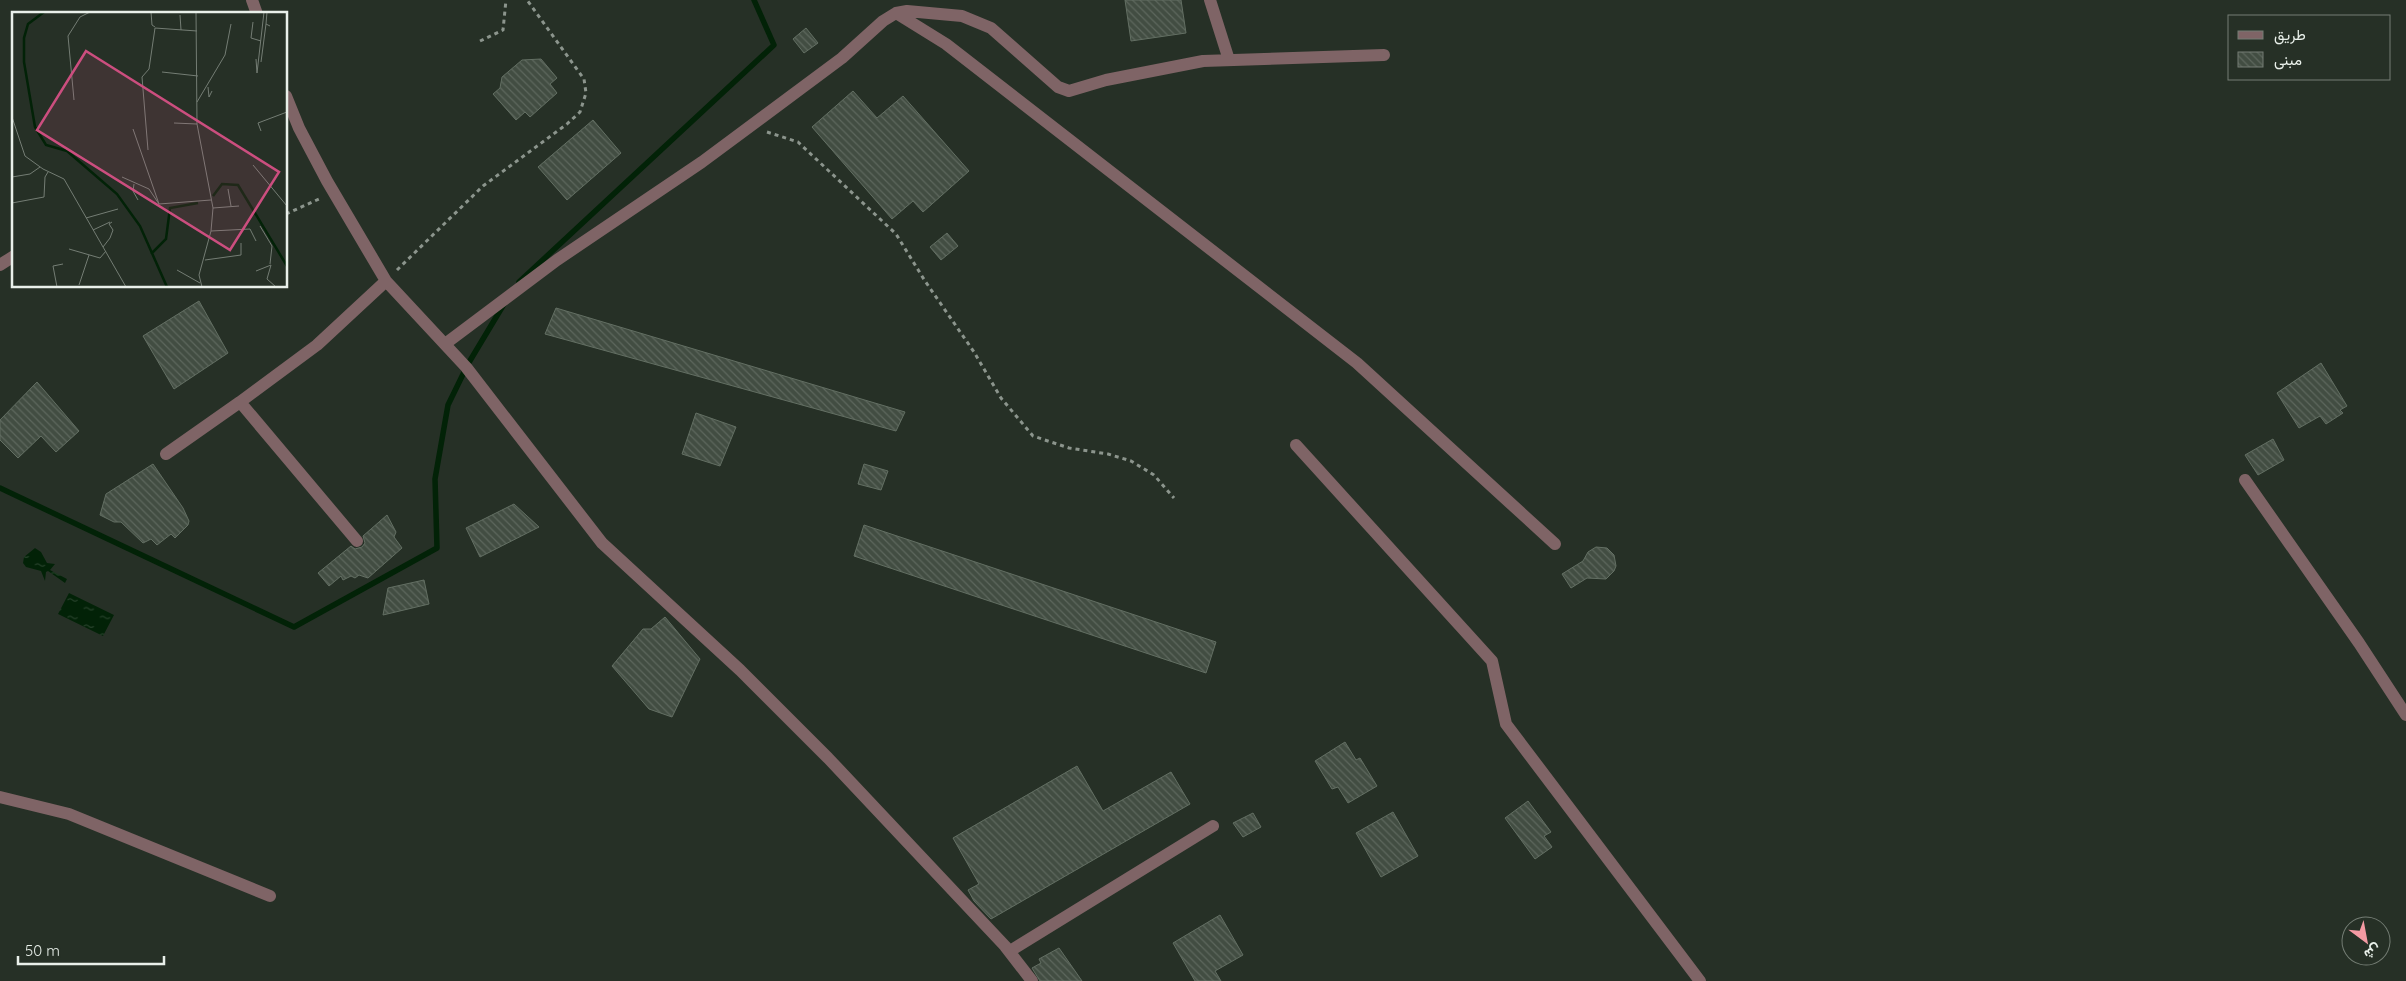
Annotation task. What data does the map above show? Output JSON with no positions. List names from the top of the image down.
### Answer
{
  "legend": ["طريق", "مبنى"],
  "scale_bar": "50 m",
  "north": "bottom right"
}
